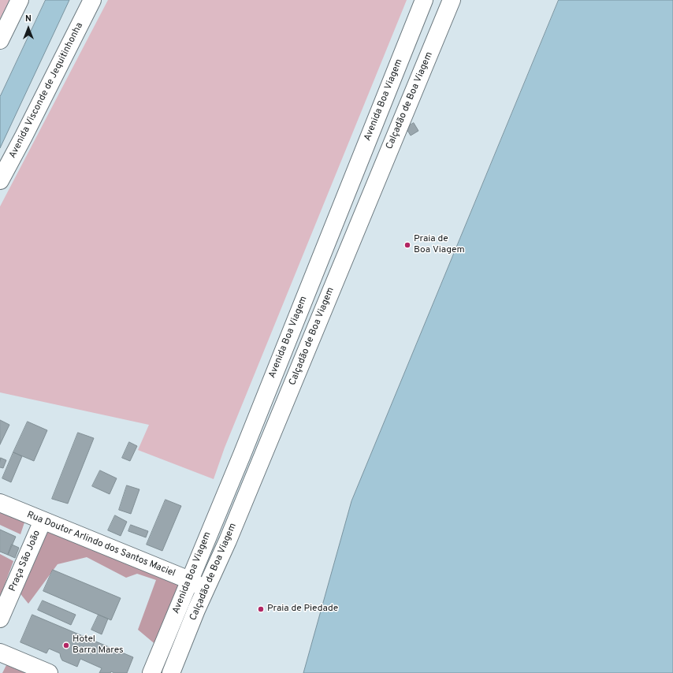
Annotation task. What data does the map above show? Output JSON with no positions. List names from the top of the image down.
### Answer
{
  "streets": {
    "street": [
      "Avenida Visconde de Jequitinhonha",
      "Avenida Boa Viagem",
      "Calçadão de Boa Viagem",
      "Rua Doutor Arlindo dos Santos Maciel",
      "Praça São João"
    ]
  },
  "crossings": [
    ["Avenida Boa Viagem", "Rua Doutor Arlindo dos Santos Maciel"],
    ["Rua Doutor Arlindo dos Santos Maciel", "Praça São João"]
  ],
  "places": ["Praia de Boa Viagem", "Praia de Piedade", "Hotel Barra Mares"],
  "north": "top"
}
